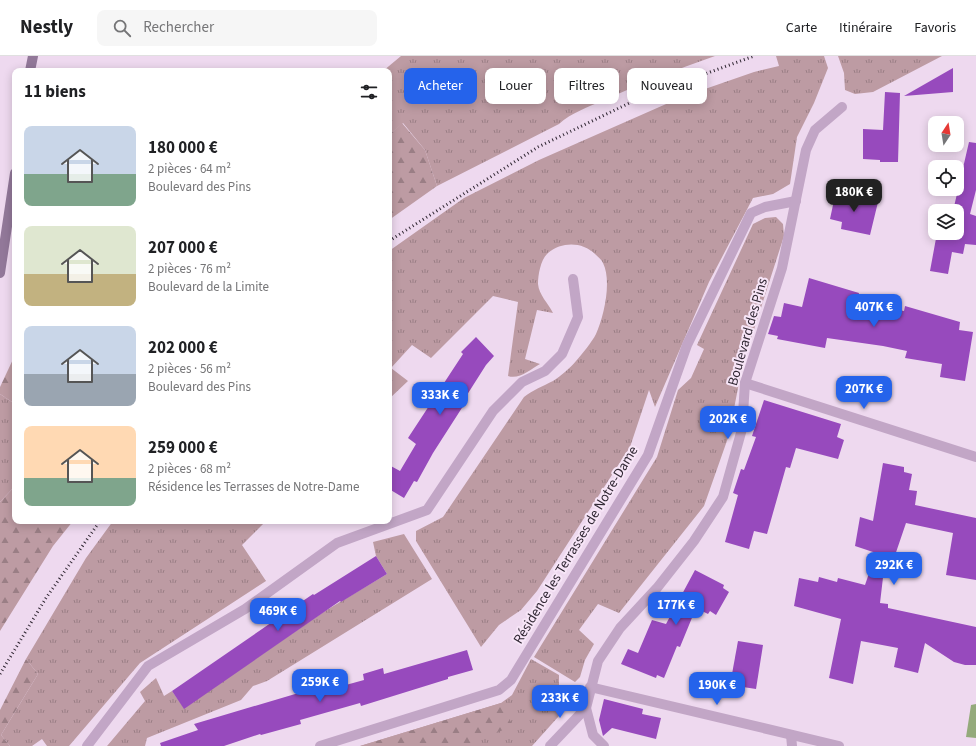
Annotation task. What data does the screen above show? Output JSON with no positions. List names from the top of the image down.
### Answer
{
  "streets": {
    "street": ["Boulevard des Pins", "Résidence les Terrasses de Notre-Dame"]
  },
  "crossings": [
    ["Boulevard des Pins", "Résidence les Terrasses de Notre-Dame"]
  ],
  "north": "top",
  "page": {
    "header": "Nestly",
    "search": "Rechercher",
    "nav": ["Carte", "Itinéraire", "Favoris"],
    "chip": [
      "Acheter",
      "Louer",
      "Filtres",
      "Nouveau"
    ],
    "heading": "11 biens",
    "list": [
      {
        "name": "180 000 €",
        "note": "2 pièces · 64 m² · Boulevard des Pins"
      },
      {
        "name": "207 000 €",
        "note": "2 pièces · 76 m² · Boulevard de la Limite"
      },
      {
        "name": "202 000 €",
        "note": "2 pièces · 56 m² · Boulevard des Pins"
      },
      {
        "name": "259 000 €",
        "note": "2 pièces · 68 m² · Résidence les Terrasses de Notre-Dame"
      }
    ],
    "price": [
      "180K €",
      "407K €",
      "207K €",
      "333K €",
      "202K €",
      "292K €",
      "177K €",
      "469K €",
      "259K €",
      "190K €",
      "233K €"
    ]
  }
}
